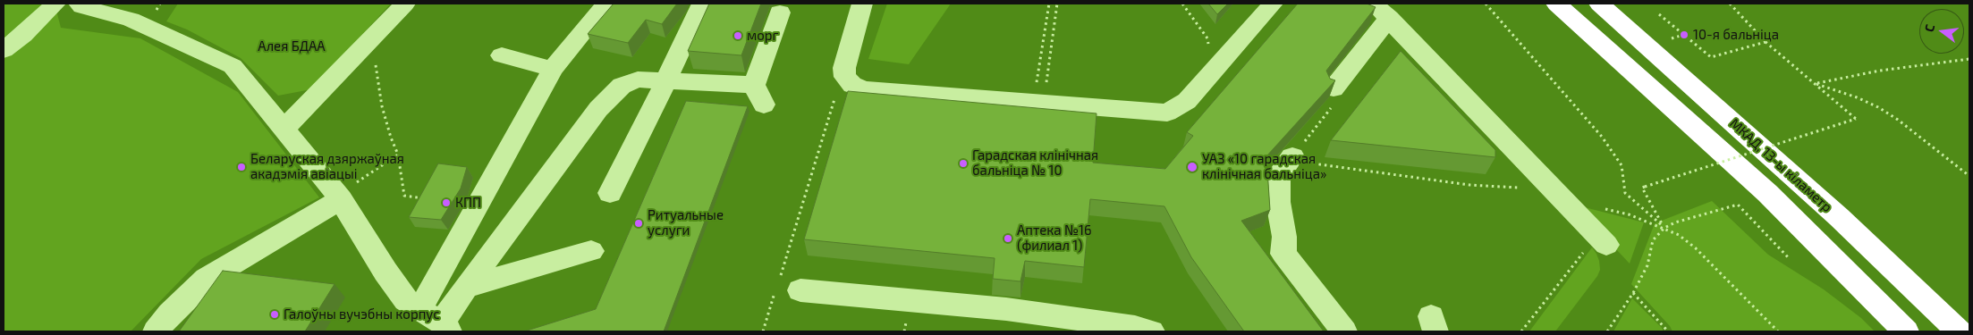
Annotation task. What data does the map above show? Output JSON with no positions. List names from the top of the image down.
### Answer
{
  "streets": {
    "highway": ["МКАД, 13-ы кіламетр"]
  },
  "parks": ["Алея БДАА"],
  "places": [
    "10-я бальніца",
    "морг",
    "Гарадская клінічная бальніца № 10",
    "Беларуская дзяржаўная акадэмія авіацыі",
    "УАЗ «10 гарадская клінічная бальніца»",
    "КПП",
    "Ритуальные услуги",
    "Аптека №16 (филиал 1)",
    "Галоўны вучэбны корпус"
  ],
  "north": "left"
}
